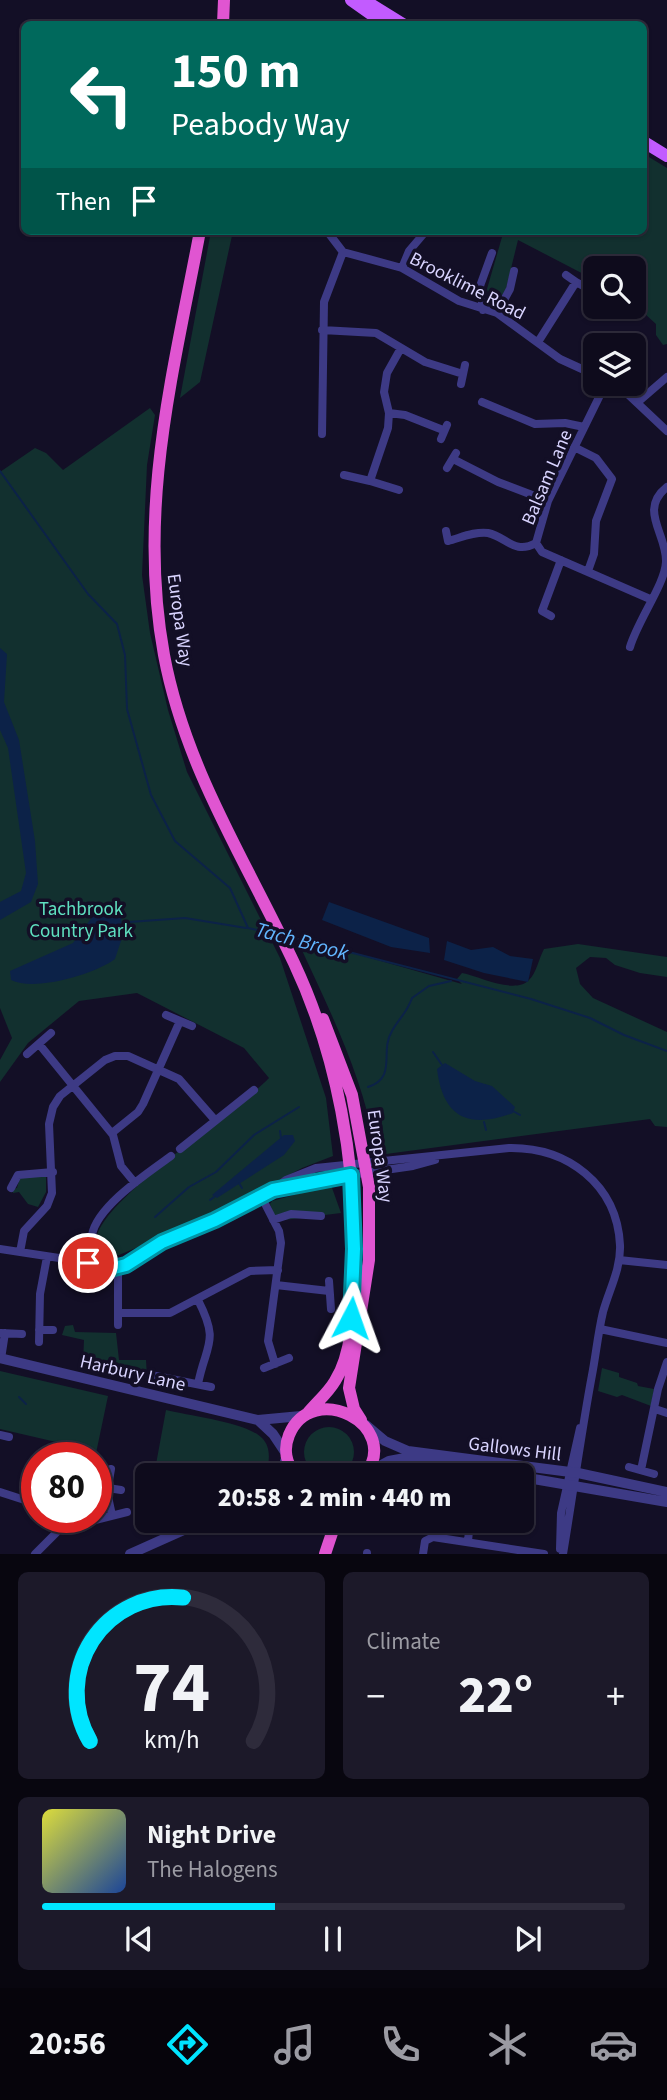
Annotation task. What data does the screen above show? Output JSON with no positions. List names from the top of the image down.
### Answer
{
  "streets": {
    "highway": ["Europa Way"],
    "street": [
      "Brooklime Road",
      "Balsam Lane",
      "Harbury Lane",
      "Gallows Hill"
    ]
  },
  "crossings": [
    ["Europa Way", "Harbury Lane"],
    ["Europa Way", "Gallows Hill"]
  ],
  "water": ["Tach Brook"],
  "parks": ["Tachbrook Country Park"],
  "page": {
    "turn": ["150 m", "Peabody Way"],
    "then": "Then",
    "limit": "80",
    "trip": "20:58 · 2 min · 440 m",
    "tile": "Climate",
    "heat": ["−", "22°", "+"],
    "song": ["Night Drive", "The Halogens"],
    "tabs": "20:56",
    "gauge": ["74", "km/h"]
  }
}
